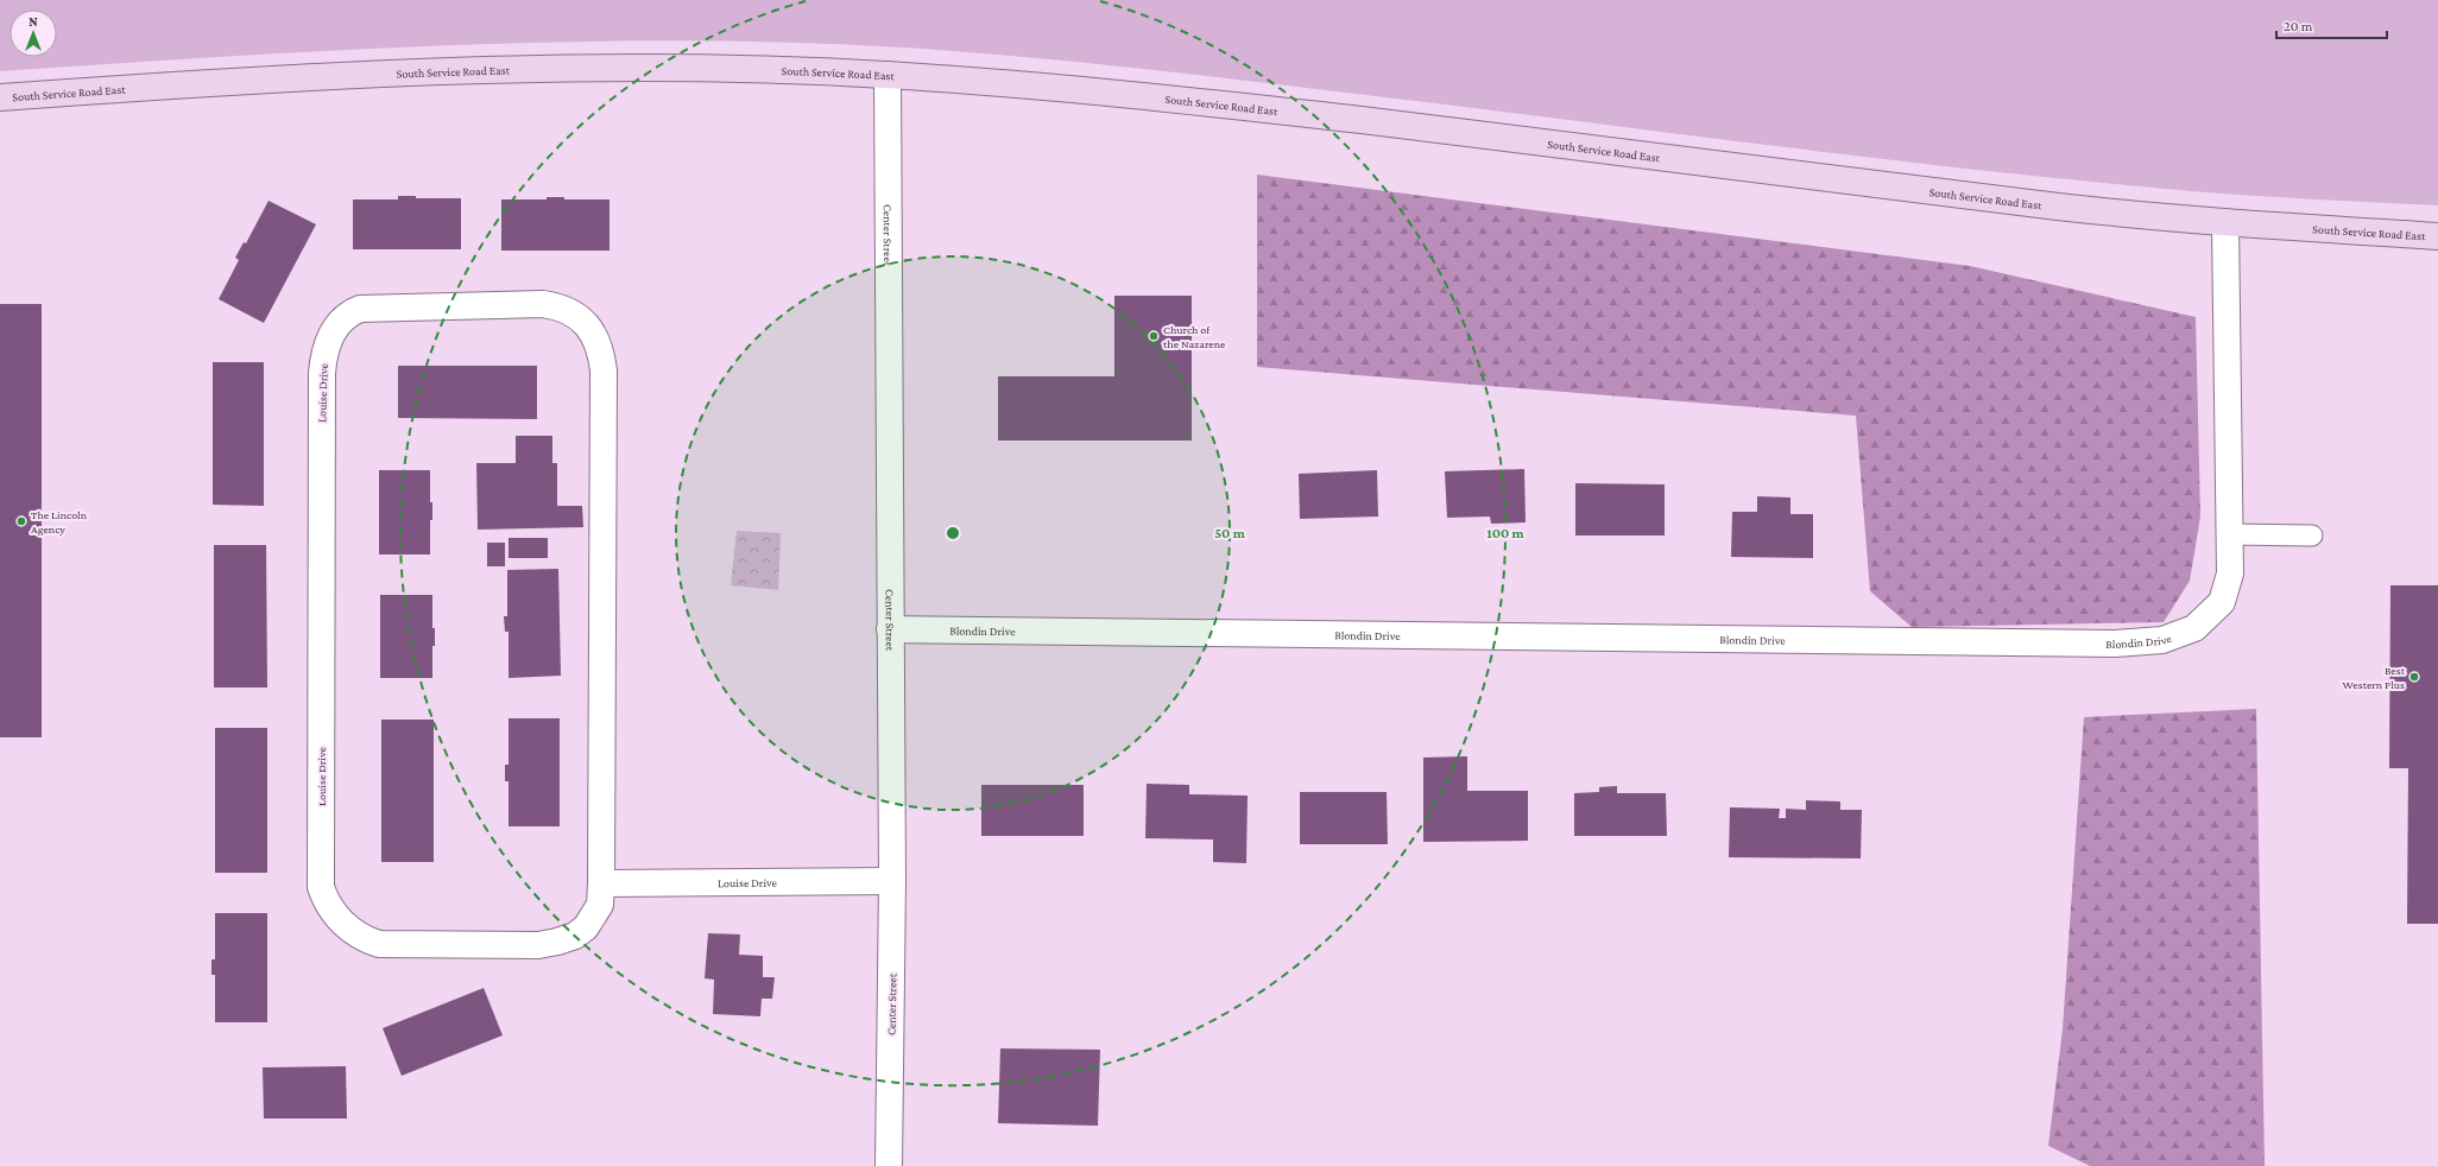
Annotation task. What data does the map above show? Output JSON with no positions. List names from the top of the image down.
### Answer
{
  "streets": {
    "main road": ["South Service Road East"],
    "street": ["Center Street", "Louise Drive", "Blondin Drive"]
  },
  "crossings": [
    ["South Service Road East", "Center Street"],
    ["South Service Road East", "Blondin Drive"],
    ["Center Street", "Louise Drive"],
    ["Center Street", "Blondin Drive"]
  ],
  "places": ["Church of the Nazarene", "The Lincoln Agency", "Best Western Plus"],
  "scale_bar": "20 m",
  "north": "top",
  "rings": ["50 m", "100 m"]
}
